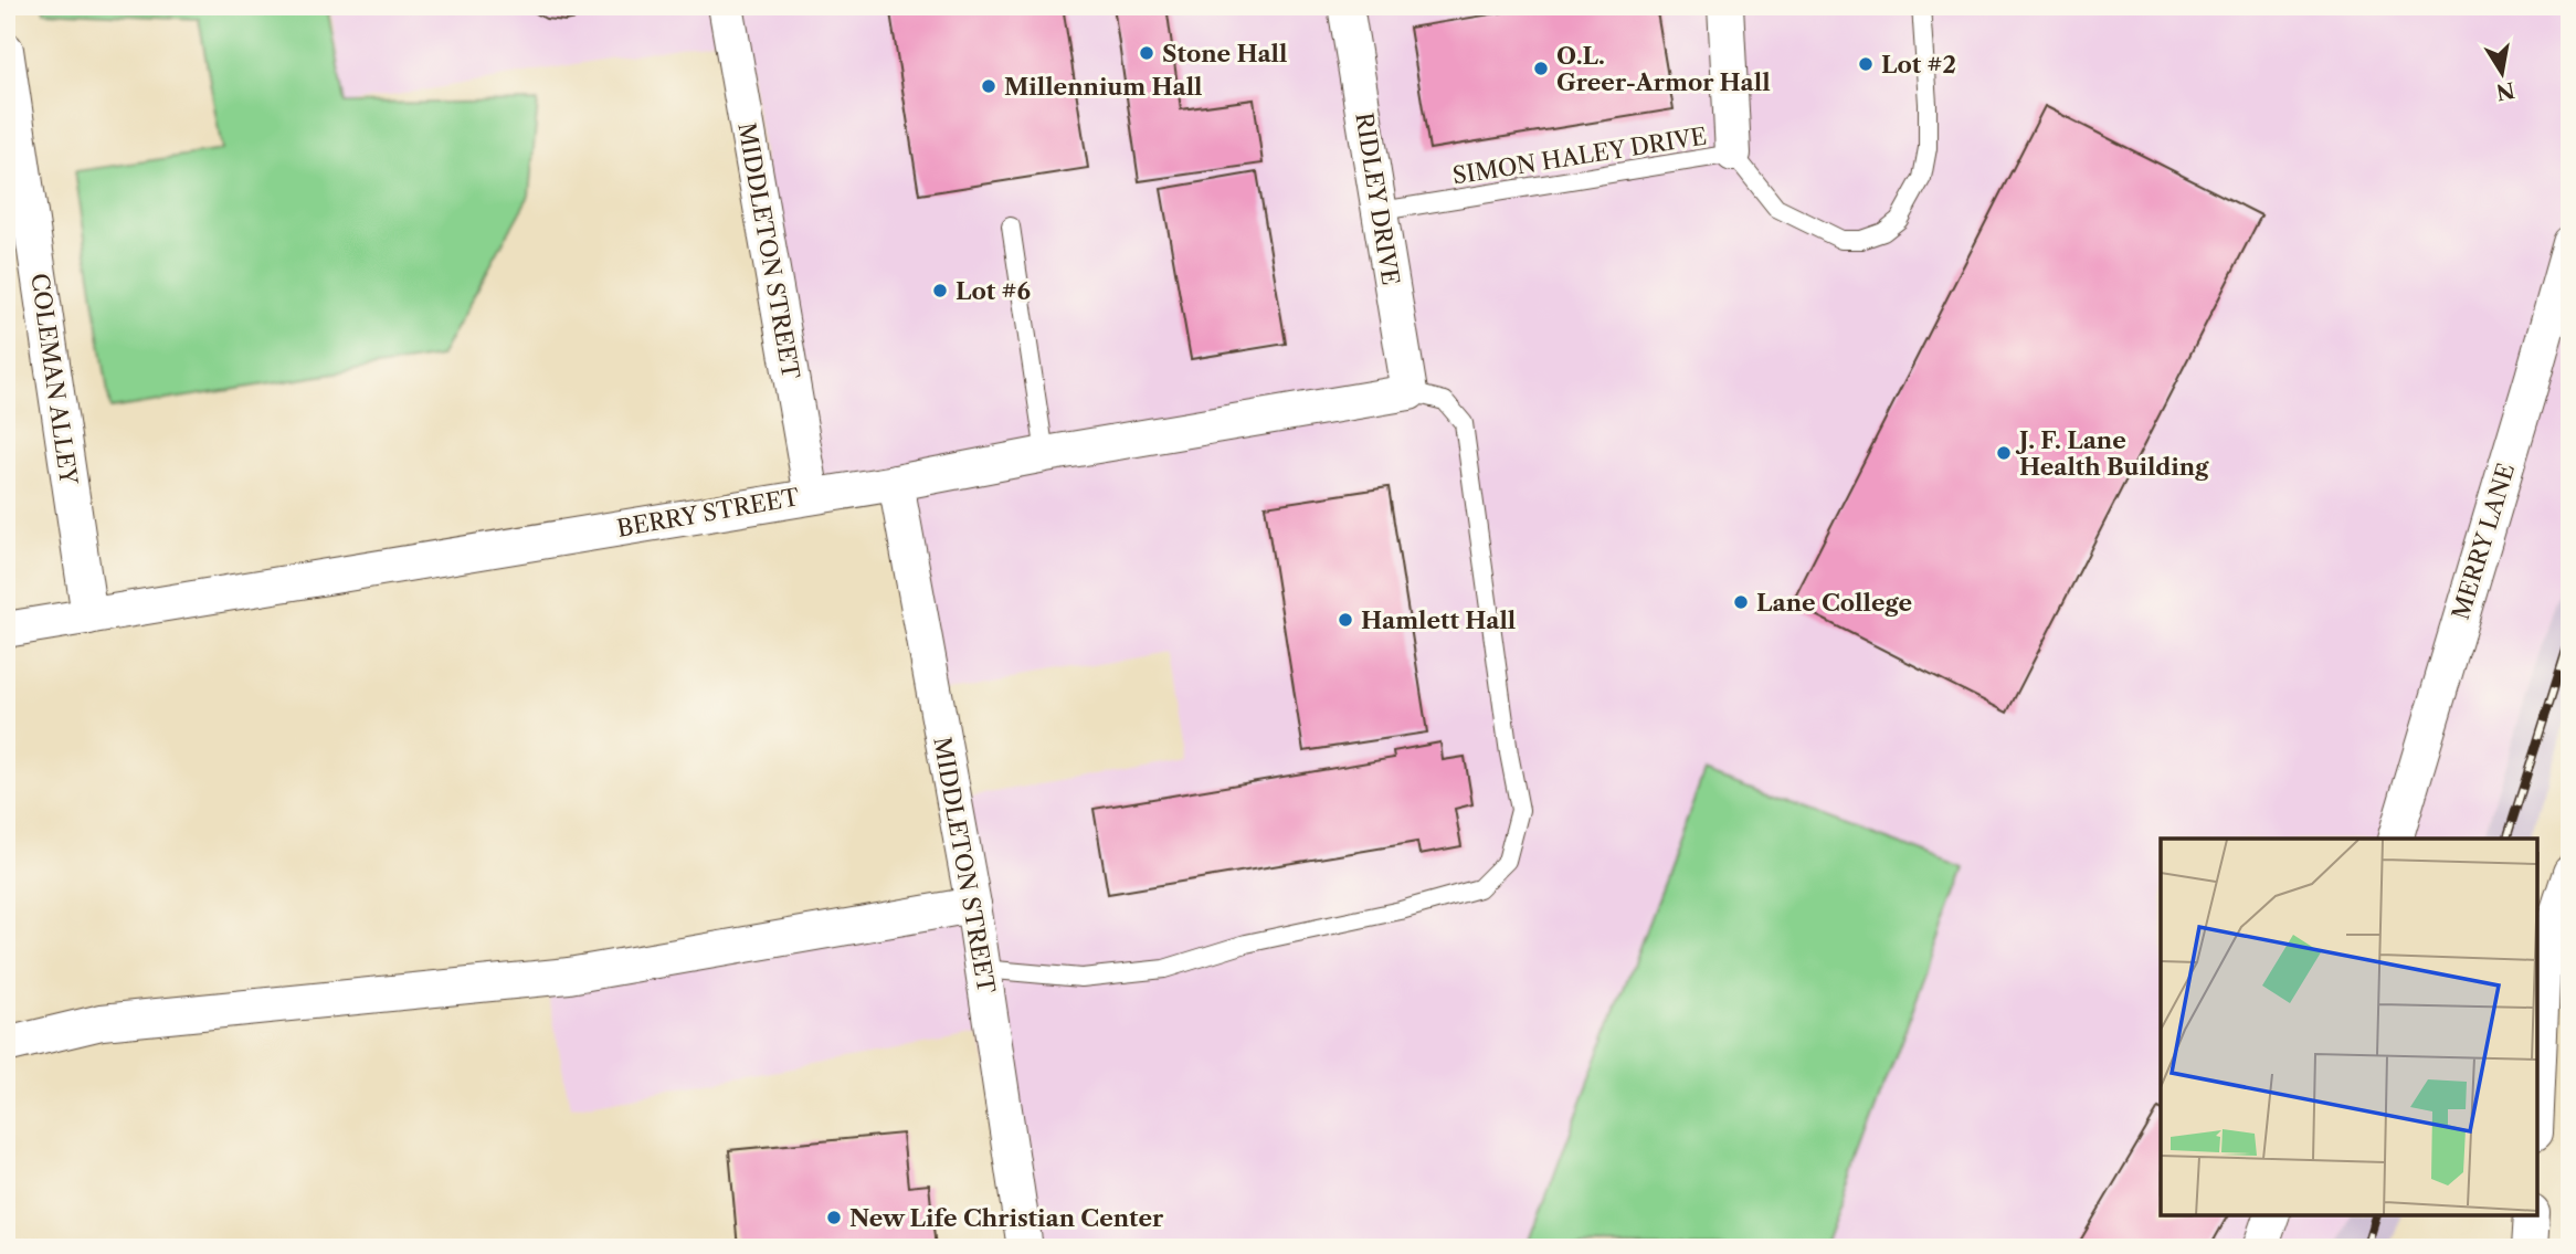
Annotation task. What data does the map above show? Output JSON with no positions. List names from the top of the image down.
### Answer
{
  "streets": {
    "street": [
      "RIDLEY DRIVE",
      "MIDDLETON STREET",
      "COLEMAN ALLEY",
      "BERRY STREET",
      "MERRY LANE"
    ],
    "lane": ["SIMON HALEY DRIVE"]
  },
  "crossings": [
    ["SIMON HALEY DRIVE", "RIDLEY DRIVE"],
    ["RIDLEY DRIVE", "BERRY STREET"],
    ["MIDDLETON STREET", "BERRY STREET"],
    ["COLEMAN ALLEY", "BERRY STREET"]
  ],
  "places": [
    "Stone Hall",
    "Lot #2",
    "O.L. Greer-Armor Hall",
    "Millennium Hall",
    "Lot #6",
    "J. F. Lane Health Building",
    "Lane College",
    "Hamlett Hall",
    "New Life Christian Center"
  ],
  "north": "bottom"
}
